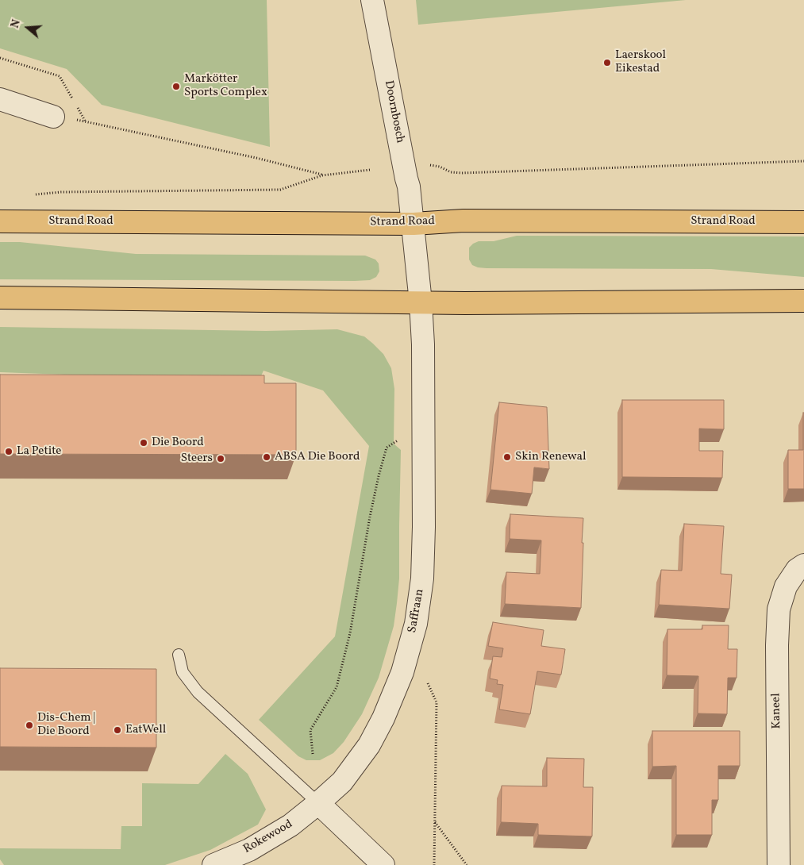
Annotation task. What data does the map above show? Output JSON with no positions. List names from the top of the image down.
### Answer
{
  "streets": {
    "main road": ["Strand Road"],
    "street": [
      "Doornbosch",
      "Saffraan",
      "Kaneel",
      "Rokewood"
    ]
  },
  "crossings": [
    ["Doornbosch", "Strand Road"],
    ["Doornbosch", "Saffraan"],
    ["Saffraan", "Rokewood"]
  ],
  "places": [
    "Laerskool Eikestad",
    "Markötter Sports Complex",
    "Die Boord",
    "La Petite",
    "ABSA Die Boord",
    "Skin Renewal",
    "Steers",
    "Dis-Chem | Die Boord",
    "EatWell"
  ],
  "north": "left"
}
